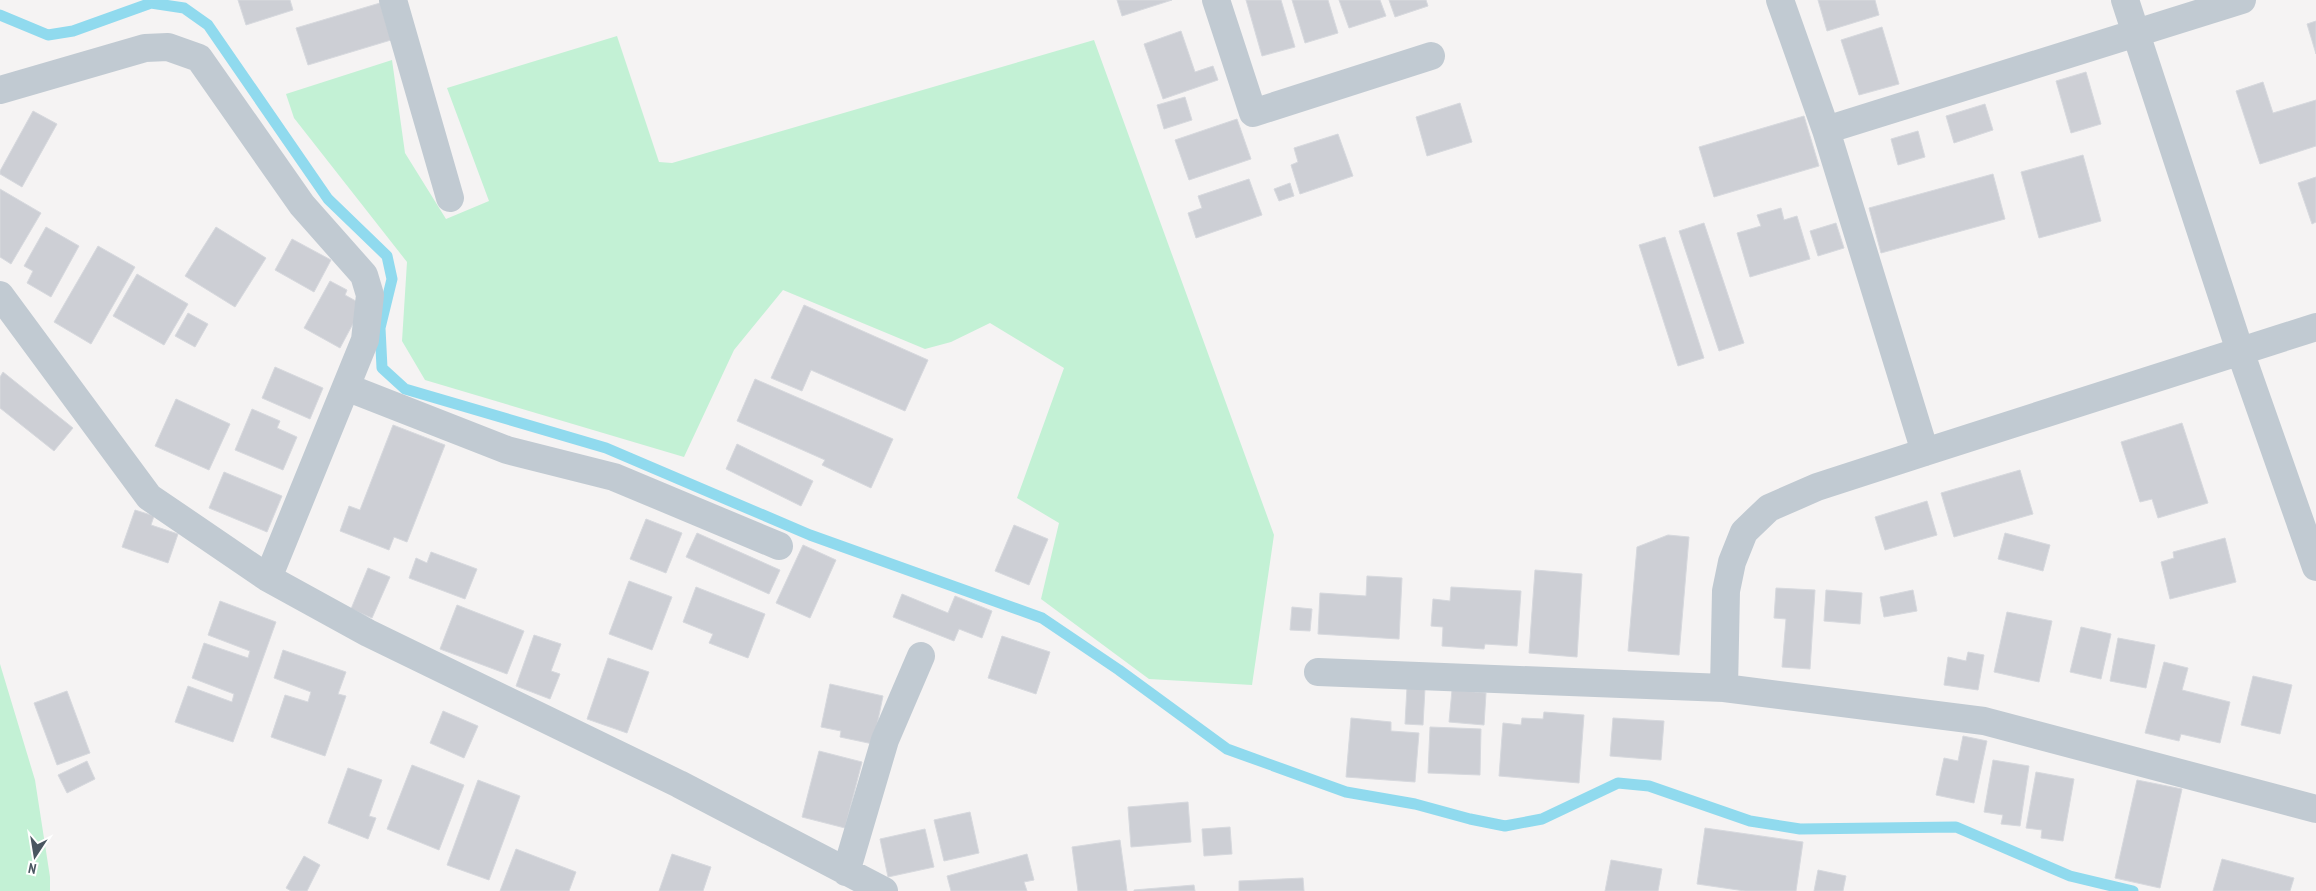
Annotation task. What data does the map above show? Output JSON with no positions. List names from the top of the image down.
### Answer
{
  "north": "bottom"
}
